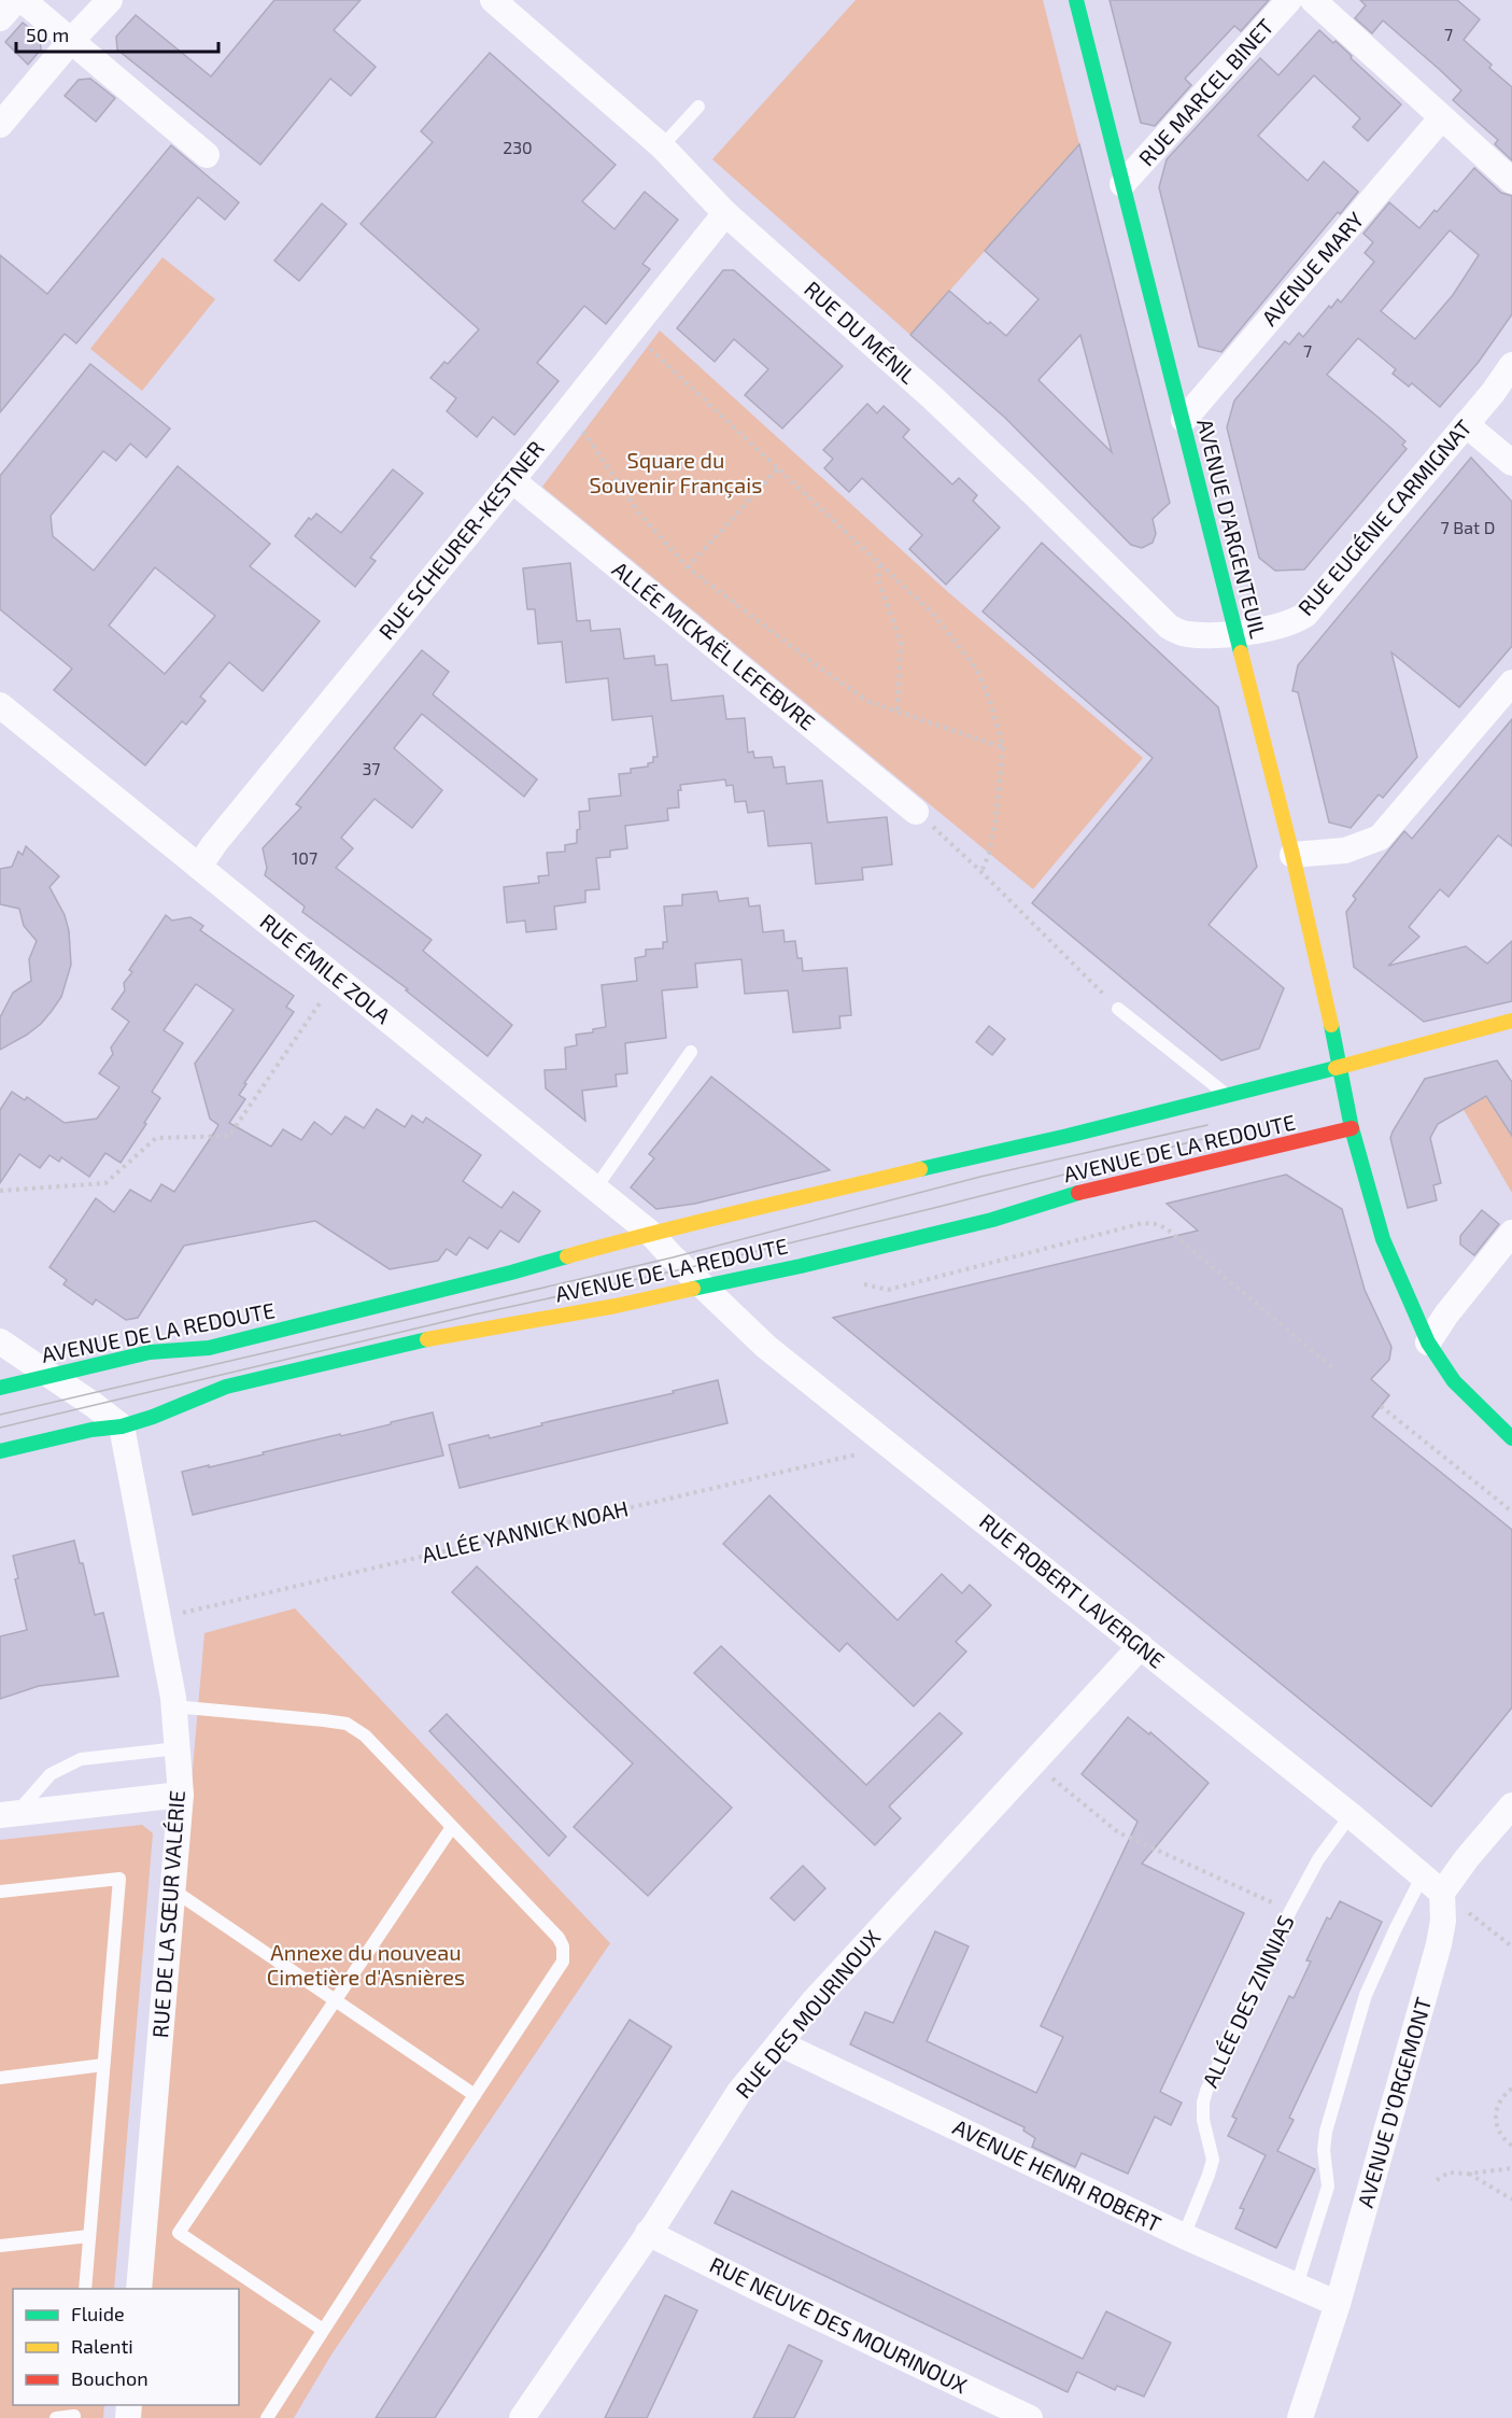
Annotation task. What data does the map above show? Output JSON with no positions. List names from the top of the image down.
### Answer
{
  "streets": {
    "main road": ["AVENUE D'ARGENTEUIL", "AVENUE DE LA REDOUTE"],
    "street": [
      "RUE MARCEL BINET",
      "AVENUE MARY",
      "RUE DU MÉNIL",
      "RUE EUGÉNIE CARMIGNAT",
      "RUE SCHEURER-KESTNER",
      "ALLÉE MICKAËL LEFEBVRE",
      "RUE ÉMILE ZOLA",
      "RUE ROBERT LAVERGNE",
      "RUE DE LA SŒUR VALÉRIE",
      "RUE DES MOURINOUX",
      "AVENUE D'ORGEMONT",
      "AVENUE HENRI ROBERT",
      "RUE NEUVE DES MOURINOUX"
    ],
    "lane": ["ALLÉE DES ZINNIAS"],
    "path": ["ALLÉE YANNICK NOAH"]
  },
  "crossings": [
    ["RUE MARCEL BINET", "AVENUE D'ARGENTEUIL"],
    ["AVENUE MARY", "AVENUE D'ARGENTEUIL"],
    ["RUE DU MÉNIL", "RUE EUGÉNIE CARMIGNAT"],
    ["RUE DU MÉNIL", "AVENUE D'ARGENTEUIL"],
    ["RUE DU MÉNIL", "RUE SCHEURER-KESTNER"],
    ["RUE EUGÉNIE CARMIGNAT", "AVENUE D'ARGENTEUIL"],
    ["AVENUE D'ARGENTEUIL", "AVENUE DE LA REDOUTE"],
    ["RUE SCHEURER-KESTNER", "ALLÉE MICKAËL LEFEBVRE"],
    ["RUE SCHEURER-KESTNER", "RUE ÉMILE ZOLA"],
    ["RUE ÉMILE ZOLA", "AVENUE DE LA REDOUTE"],
    ["RUE ÉMILE ZOLA", "RUE ROBERT LAVERGNE"],
    ["AVENUE DE LA REDOUTE", "RUE ROBERT LAVERGNE"],
    ["AVENUE DE LA REDOUTE", "RUE DE LA SŒUR VALÉRIE"],
    ["ALLÉE YANNICK NOAH", "RUE ROBERT LAVERGNE"],
    ["ALLÉE YANNICK NOAH", "RUE DE LA SŒUR VALÉRIE"],
    ["RUE ROBERT LAVERGNE", "ALLÉE DES ZINNIAS"],
    ["RUE ROBERT LAVERGNE", "RUE DES MOURINOUX"],
    ["RUE ROBERT LAVERGNE", "AVENUE D'ORGEMONT"],
    ["ALLÉE DES ZINNIAS", "AVENUE HENRI ROBERT"],
    ["RUE DES MOURINOUX", "AVENUE HENRI ROBERT"],
    ["RUE DES MOURINOUX", "RUE NEUVE DES MOURINOUX"],
    ["AVENUE D'ORGEMONT", "AVENUE HENRI ROBERT"]
  ],
  "parks": ["Square du Souvenir Français", "Annexe du nouveau Cimetière d'Asnières"],
  "house_numbers": [
    "7",
    "230",
    "7",
    "7 Bat D",
    "37",
    "107"
  ],
  "legend": ["Fluide", "Ralenti", "Bouchon"],
  "scale_bar": "50 m"
}
